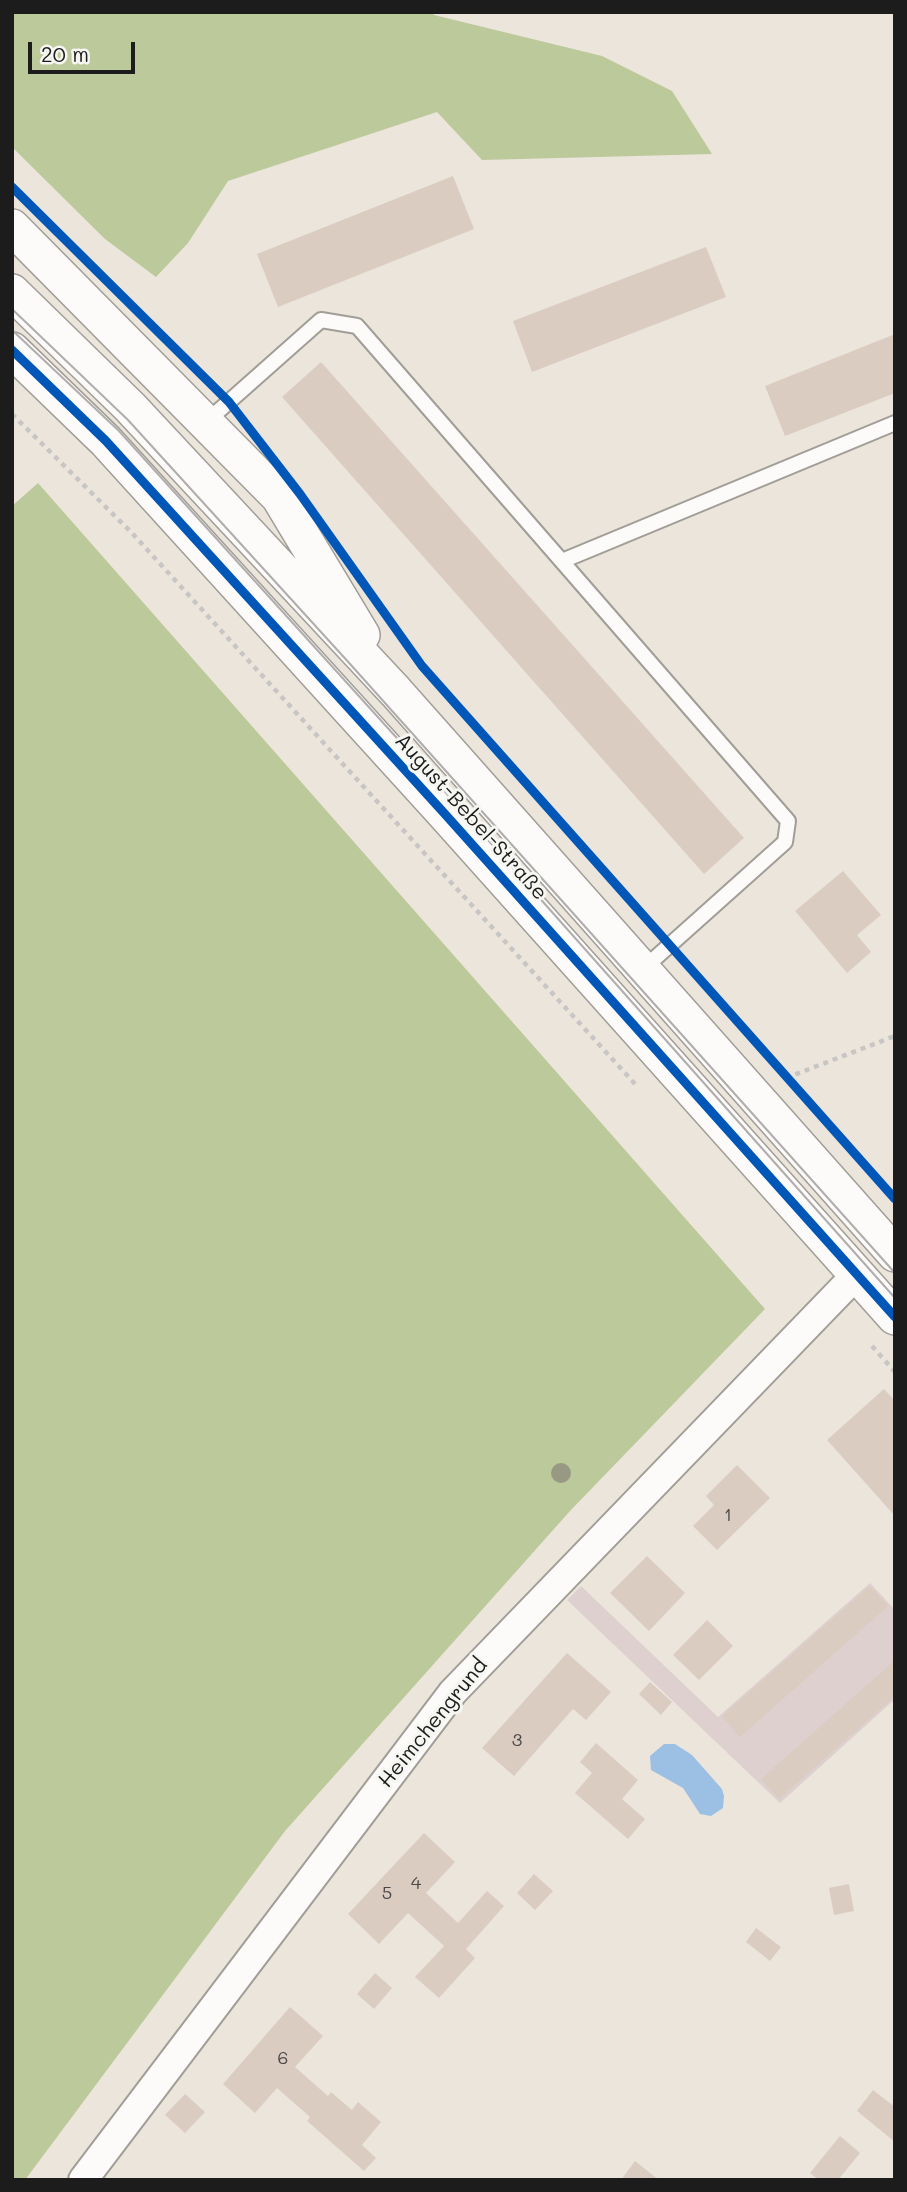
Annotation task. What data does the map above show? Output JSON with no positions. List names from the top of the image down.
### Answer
{
  "streets": {
    "street": ["August-Bebel-Straße", "Heimchengrund"]
  },
  "crossings": [
    ["August-Bebel-Straße", "Heimchengrund"]
  ],
  "house_numbers": [
    "1",
    "3",
    "4",
    "5",
    "6"
  ],
  "scale_bar": "20 m"
}
